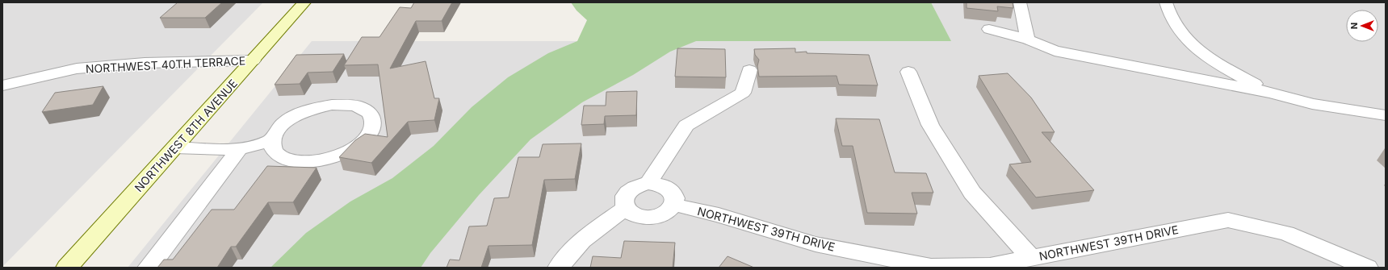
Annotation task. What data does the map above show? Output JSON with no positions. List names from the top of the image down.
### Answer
{
  "streets": {
    "street": ["NORTHWEST 40TH TERRACE", "NORTHWEST 8TH AVENUE", "NORTHWEST 39TH DRIVE"]
  },
  "crossings": [
    ["NORTHWEST 40TH TERRACE", "NORTHWEST 8TH AVENUE"]
  ],
  "north": "left"
}
